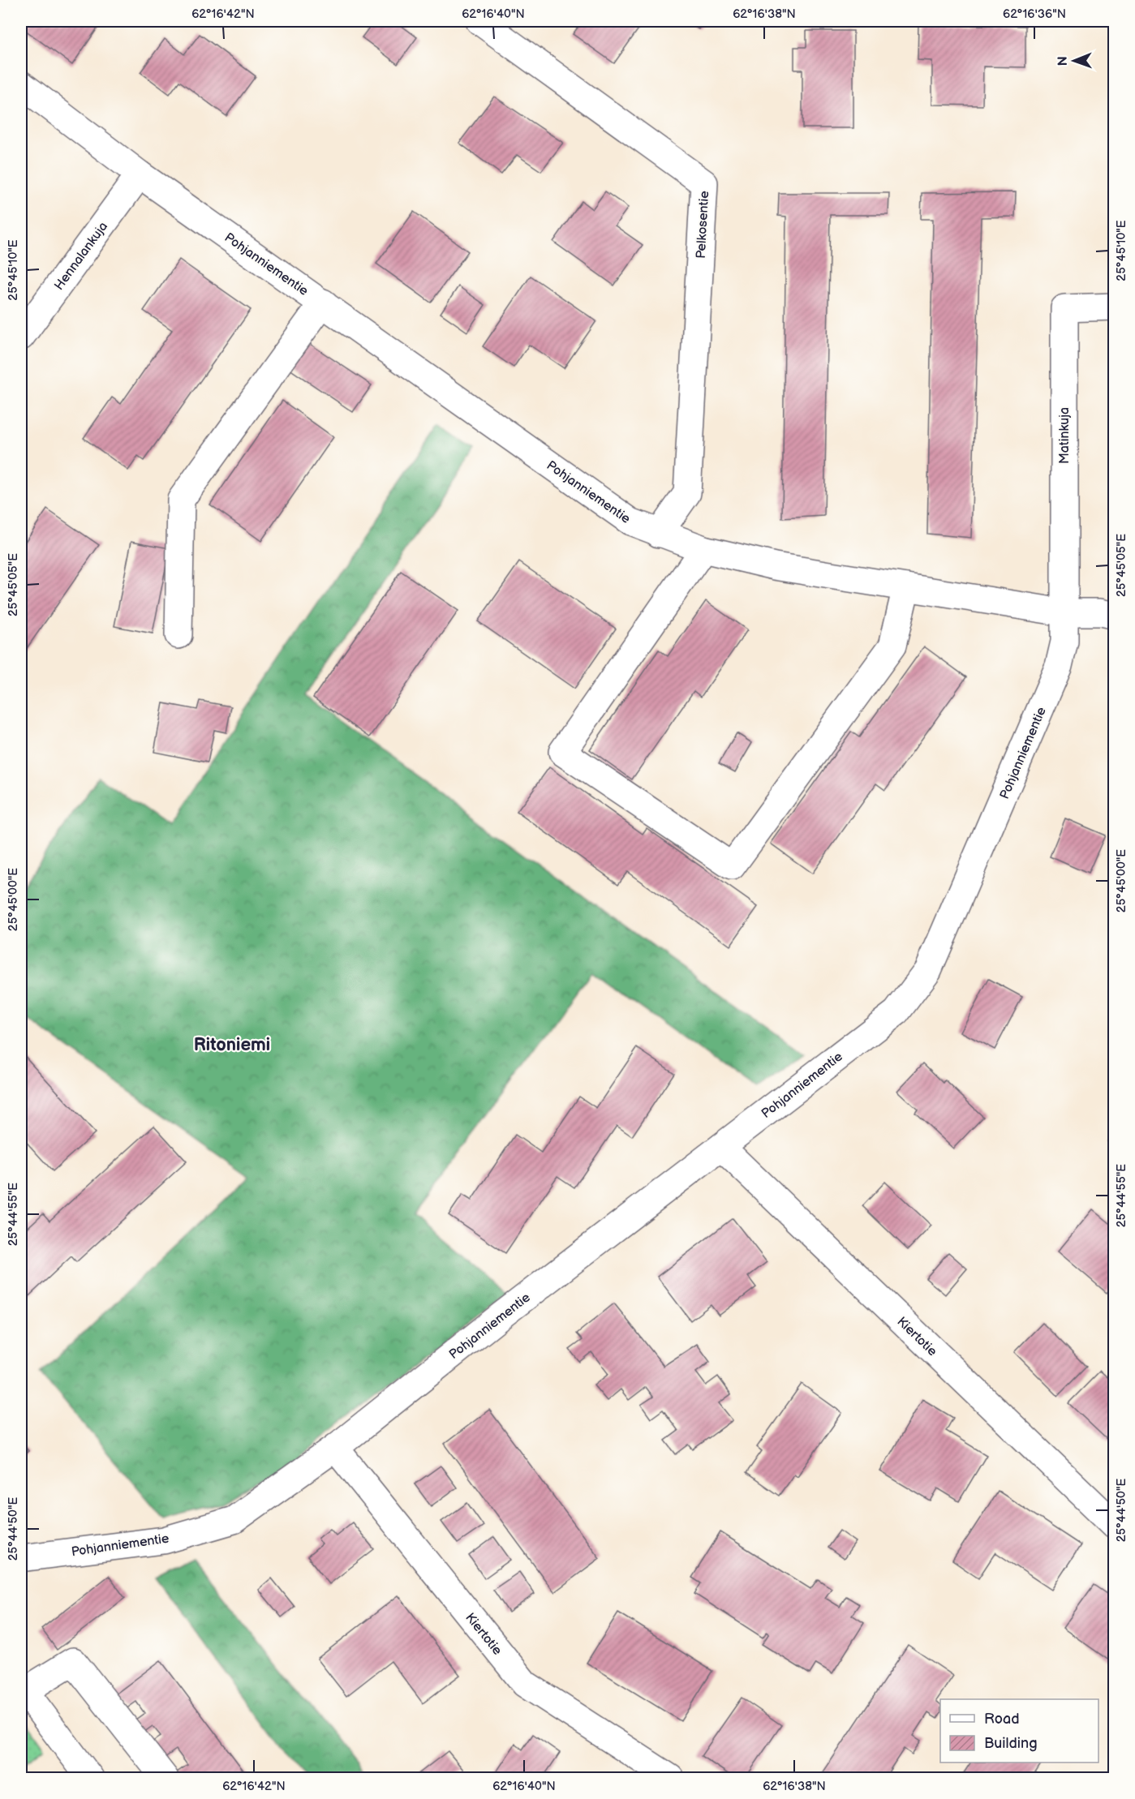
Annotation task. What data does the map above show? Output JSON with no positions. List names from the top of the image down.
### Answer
{
  "streets": {
    "street": [
      "Pelkosentie",
      "Hennalankuja",
      "Pohjanniementie",
      "Matinkuja",
      "Kiertotie"
    ]
  },
  "crossings": [
    ["Pelkosentie", "Pohjanniementie"],
    ["Hennalankuja", "Pohjanniementie"],
    ["Pohjanniementie", "Matinkuja"],
    ["Pohjanniementie", "Kiertotie"]
  ],
  "districts": ["Ritoniemi"],
  "legend": ["Road", "Building"],
  "north": "left",
  "coordinates": [
    "62°16'42\"N",
    "62°16'40\"N",
    "62°16'38\"N",
    "62°16'36\"N",
    "25°45'10\"E",
    "25°45'05\"E",
    "25°45'00\"E",
    "25°44'55\"E",
    "25°44'50\"E"
  ]
}
